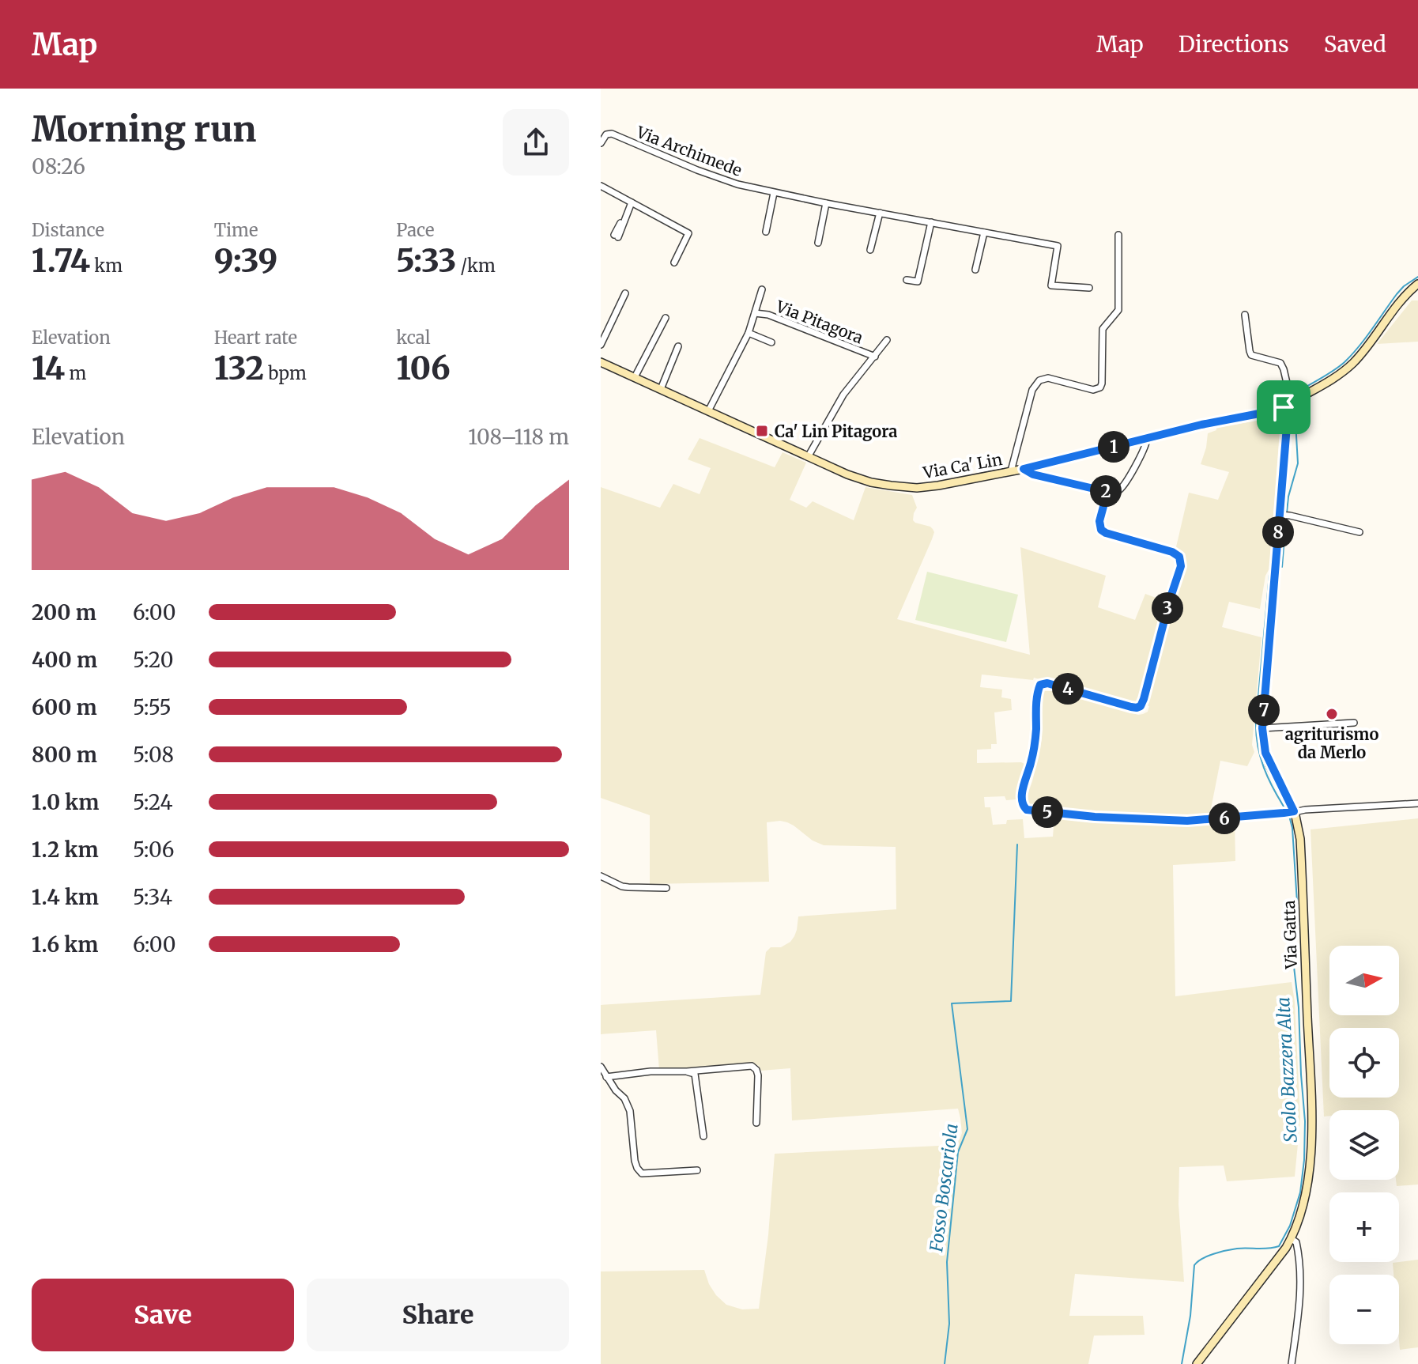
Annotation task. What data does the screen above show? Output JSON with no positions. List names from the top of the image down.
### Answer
{
  "streets": {
    "street": [
      "Via Archimede",
      "Via Pitagora",
      "Via Ca' Lin",
      "Via Gatta"
    ]
  },
  "crossings": [
    ["Via Pitagora", "Via Ca' Lin"],
    ["Via Ca' Lin", "Via Gatta"]
  ],
  "water": ["Scolo Bazzera Alta", "Fosso Boscariola"],
  "places": {
    "transit": ["Ca' Lin Pitagora"],
    "other": ["agriturismo da Merlo"]
  },
  "north": "right",
  "page": {
    "header": "Map",
    "nav": ["Map", "Directions", "Saved"],
    "heading": ["Morning run", "08:26"],
    "stats": [
      ["Distance", "1.74 km"],
      ["Time", "9:39"],
      ["Pace", "5:33 /km"],
      ["Elevation", "14 m"],
      ["Heart rate", "132 bpm"],
      ["kcal", "106"]
    ],
    "chart": ["Elevation", "108–118 m"],
    "pins": [
      "1",
      "2",
      "8",
      "3",
      "4",
      "7",
      "5",
      "6"
    ],
    "list": [
      {
        "name": "200 m",
        "note": "6:00"
      },
      {
        "name": "400 m",
        "note": "5:20"
      },
      {
        "name": "600 m",
        "note": "5:55"
      },
      {
        "name": "800 m",
        "note": "5:08"
      },
      {
        "name": "1.0 km",
        "note": "5:24"
      },
      {
        "name": "1.2 km",
        "note": "5:06"
      },
      {
        "name": "1.4 km",
        "note": "5:34"
      },
      {
        "name": "1.6 km",
        "note": "6:00"
      }
    ],
    "map_buttons": ["+", "−"],
    "buttons": ["Save", "Share"]
  }
}
